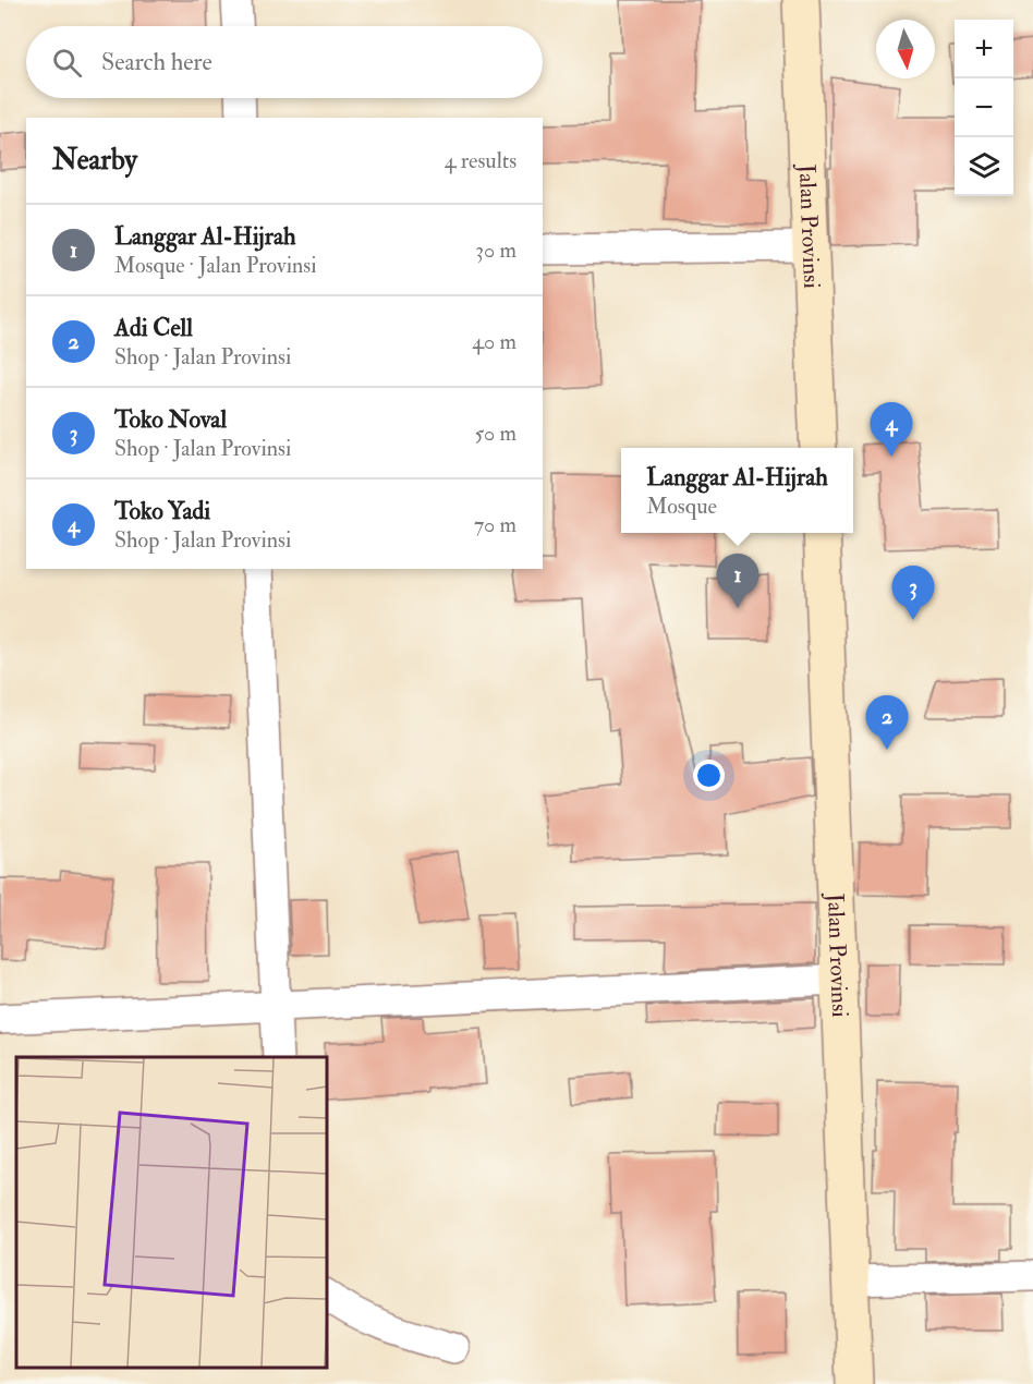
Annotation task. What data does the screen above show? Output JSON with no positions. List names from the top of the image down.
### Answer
{
  "streets": {
    "main road": ["Jalan Provinsi"]
  },
  "north": "bottom",
  "page": {
    "map_buttons": ["+", "−"],
    "search": "Search here",
    "heading": ["Nearby", "4 results"],
    "list": [
      {
        "mark": "1",
        "name": "Langgar Al-Hijrah",
        "note": "Mosque · Jalan Provinsi",
        "value": "30 m"
      },
      {
        "mark": "2",
        "name": "Adi Cell",
        "note": "Shop · Jalan Provinsi",
        "value": "40 m"
      },
      {
        "mark": "3",
        "name": "Toko Noval",
        "note": "Shop · Jalan Provinsi",
        "value": "50 m"
      },
      {
        "mark": "4",
        "name": "Toko Yadi",
        "note": "Shop · Jalan Provinsi",
        "value": "70 m"
      }
    ],
    "pins": [
      "4",
      "1",
      "3",
      "2"
    ],
    "popup": ["Langgar Al-Hijrah", "Mosque"]
  }
}
